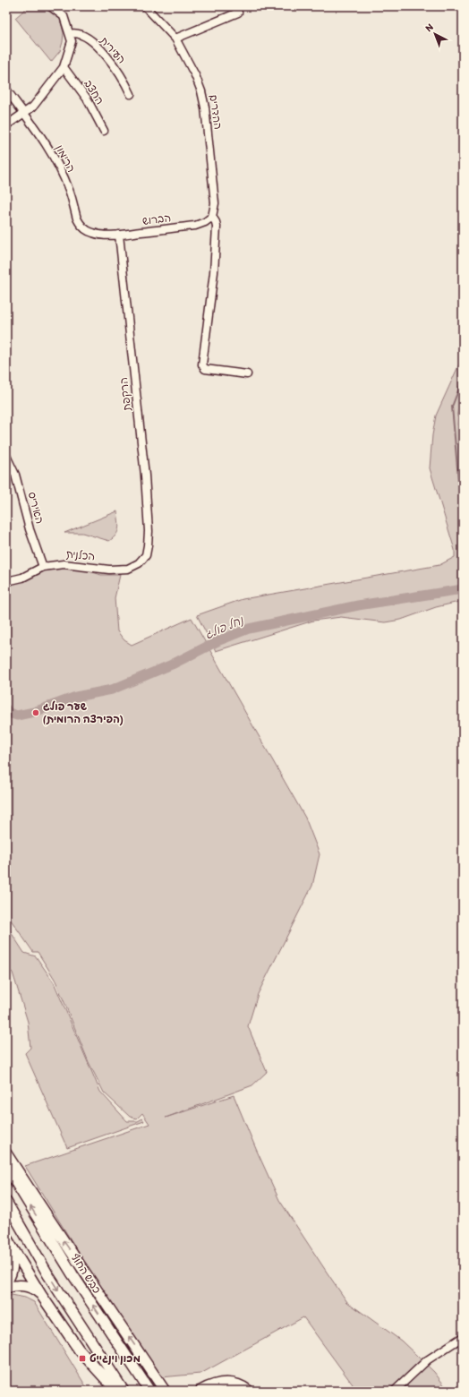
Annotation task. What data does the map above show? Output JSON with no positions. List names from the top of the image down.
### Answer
{
  "streets": {
    "highway": ["כביש החוף"],
    "street": [
      "העירית",
      "החצב",
      "ההדרים",
      "הרימון",
      "הברוש",
      "הרקפת",
      "האיריס",
      "הכלנית"
    ]
  },
  "crossings": [
    ["ההדרים", "הברוש"],
    ["הרימון", "הברוש"],
    ["הברוש", "הרקפת"],
    ["הרקפת", "הכלנית"],
    ["האיריס", "הכלנית"]
  ],
  "water": ["נחל פולג"],
  "places": {
    "other": ["שער פולג (הפירצה הרומית)"],
    "transit": ["מכון וינגייט"]
  },
  "north": "top left"
}
